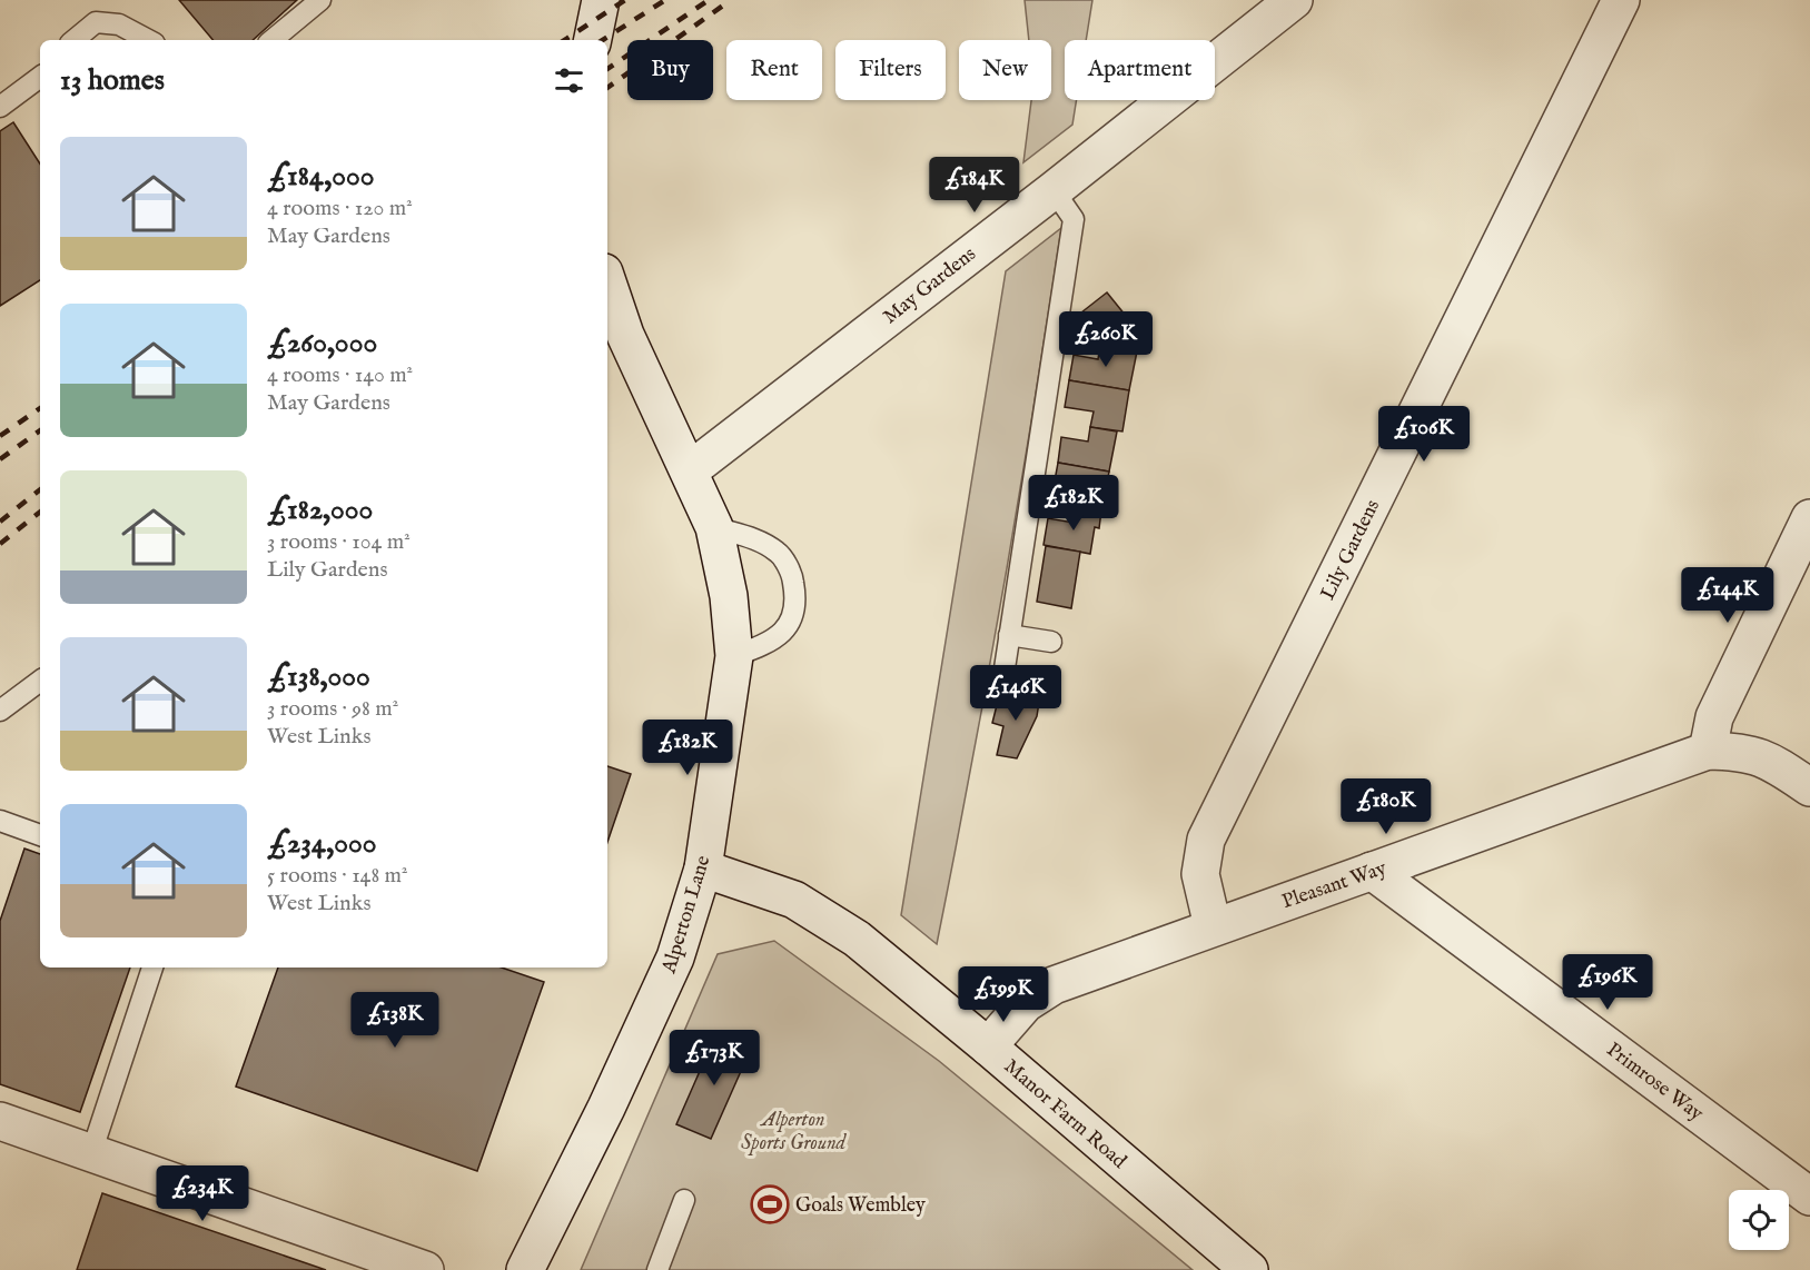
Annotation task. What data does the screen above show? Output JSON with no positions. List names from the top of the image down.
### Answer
{
  "streets": {
    "street": [
      "May Gardens",
      "Lily Gardens",
      "Pleasant Way",
      "Alperton Lane",
      "Primrose Way",
      "Manor Farm Road"
    ]
  },
  "crossings": [
    ["May Gardens", "Alperton Lane"],
    ["Lily Gardens", "Pleasant Way"],
    ["Pleasant Way", "Primrose Way"],
    ["Pleasant Way", "Manor Farm Road"],
    ["Alperton Lane", "Manor Farm Road"]
  ],
  "parks": ["Alperton Sports Ground"],
  "places": {
    "sports": ["Goals Wembley"]
  },
  "page": {
    "chip": [
      "Buy",
      "Rent",
      "Filters",
      "New",
      "Apartment"
    ],
    "heading": "13 homes",
    "list": [
      {
        "name": "£184,000",
        "note": "4 rooms · 120 m² · May Gardens"
      },
      {
        "name": "£260,000",
        "note": "4 rooms · 140 m² · May Gardens"
      },
      {
        "name": "£182,000",
        "note": "3 rooms · 104 m² · Lily Gardens"
      },
      {
        "name": "£138,000",
        "note": "3 rooms · 98 m² · West Links"
      },
      {
        "name": "£234,000",
        "note": "5 rooms · 148 m² · West Links"
      }
    ],
    "price": [
      "£184K",
      "£260K",
      "£106K",
      "£182K",
      "£144K",
      "£146K",
      "£182K",
      "£180K",
      "£196K",
      "£199K",
      "£138K",
      "£173K",
      "£234K"
    ]
  }
}
